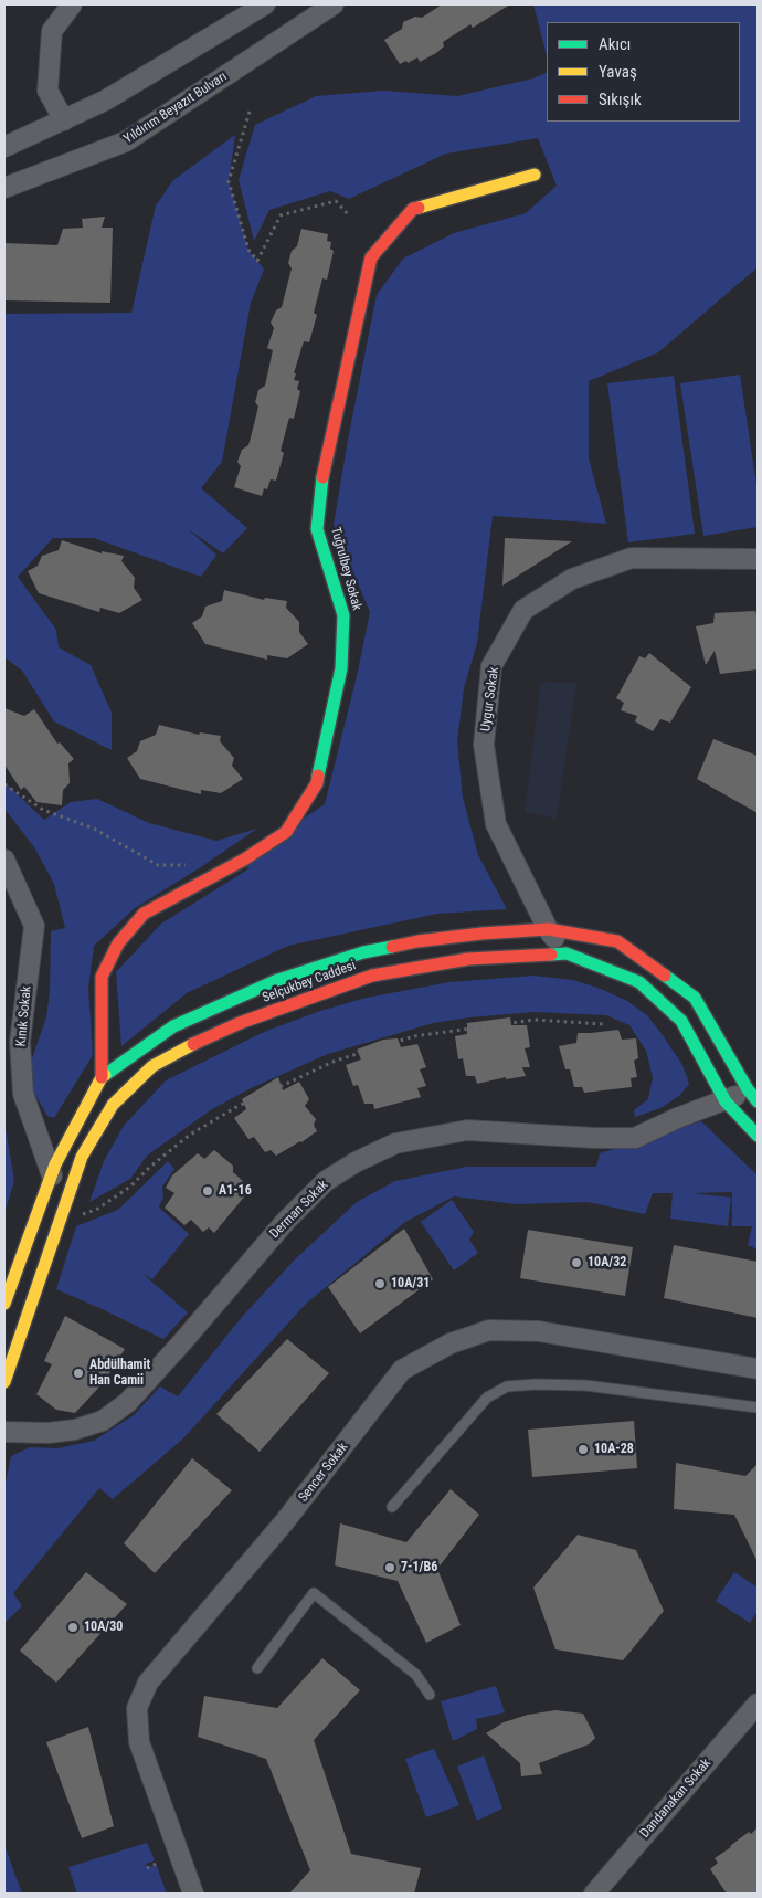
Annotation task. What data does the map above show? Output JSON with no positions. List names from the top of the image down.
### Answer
{
  "streets": {
    "street": [
      "Yıldırım Beyazıt Bulvarı",
      "Tuğrulbey Sokak",
      "Uygur Sokak",
      "Selçukbey Caddesi",
      "Kınık Sokak",
      "Derman Sokak",
      "Sencer Sokak",
      "Dandanakan Sokak"
    ]
  },
  "crossings": [
    ["Tuğrulbey Sokak", "Selçukbey Caddesi"],
    ["Uygur Sokak", "Selçukbey Caddesi"],
    ["Selçukbey Caddesi", "Kınık Sokak"],
    ["Selçukbey Caddesi", "Derman Sokak"]
  ],
  "places": [
    "A1-16",
    "10A/32",
    "10A/31",
    "Abdülhamit Han Camii",
    "10A-28",
    "7-1/B6",
    "10A/30"
  ],
  "legend": ["Akıcı", "Yavaş", "Sıkışık"]
}
